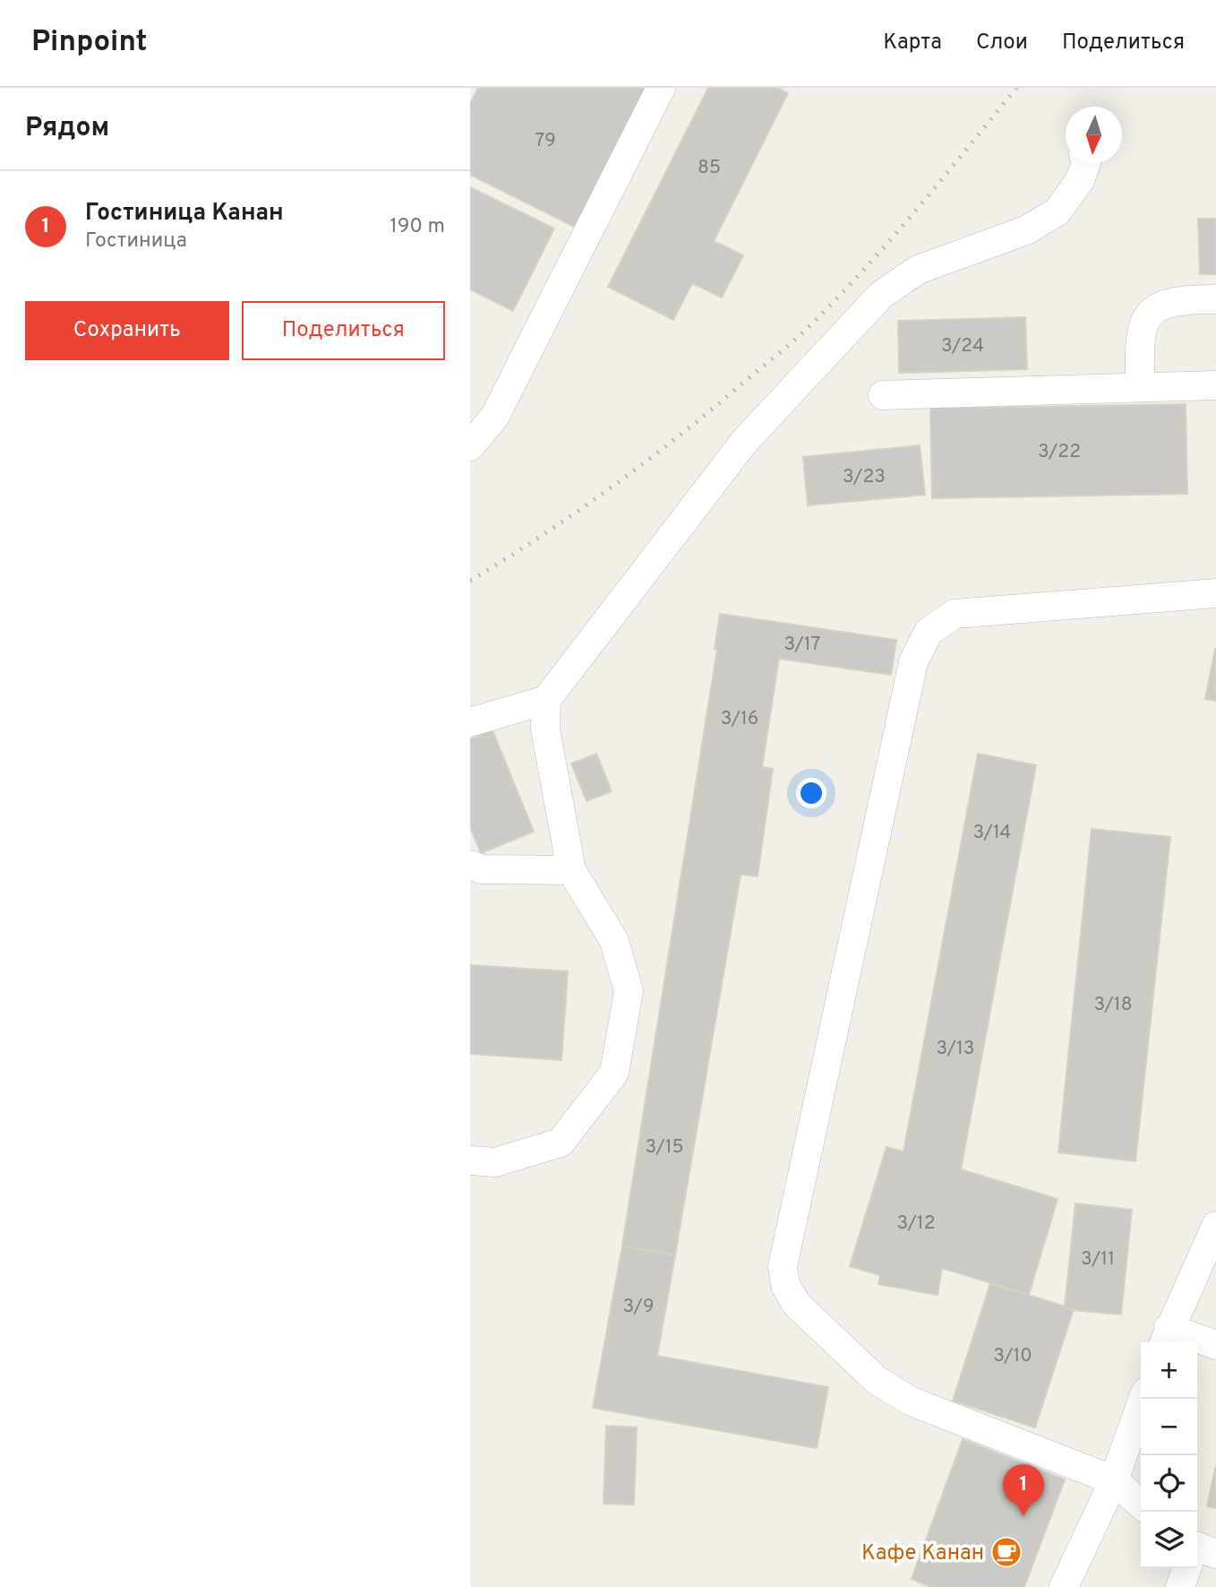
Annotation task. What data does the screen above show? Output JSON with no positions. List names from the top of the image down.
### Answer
{
  "places": {
    "cafe": ["Кафе Канан"]
  },
  "house_numbers": [
    "79",
    "85",
    "3/24",
    "3/22",
    "3/23",
    "3/17",
    "3/16",
    "3/14",
    "3/18",
    "3/13",
    "3/15",
    "3/12",
    "3/11",
    "3/9",
    "3/10"
  ],
  "north": "bottom",
  "page": {
    "header": "Pinpoint",
    "nav": ["Карта", "Слои", "Поделиться"],
    "heading": "Рядом",
    "list": [
      {
        "mark": "1",
        "name": "Гостиница Канан",
        "note": "Гостиница",
        "value": "190 m"
      }
    ],
    "buttons": ["Сохранить", "Поделиться"],
    "map_buttons": ["+", "−"],
    "pins": "1"
  }
}
